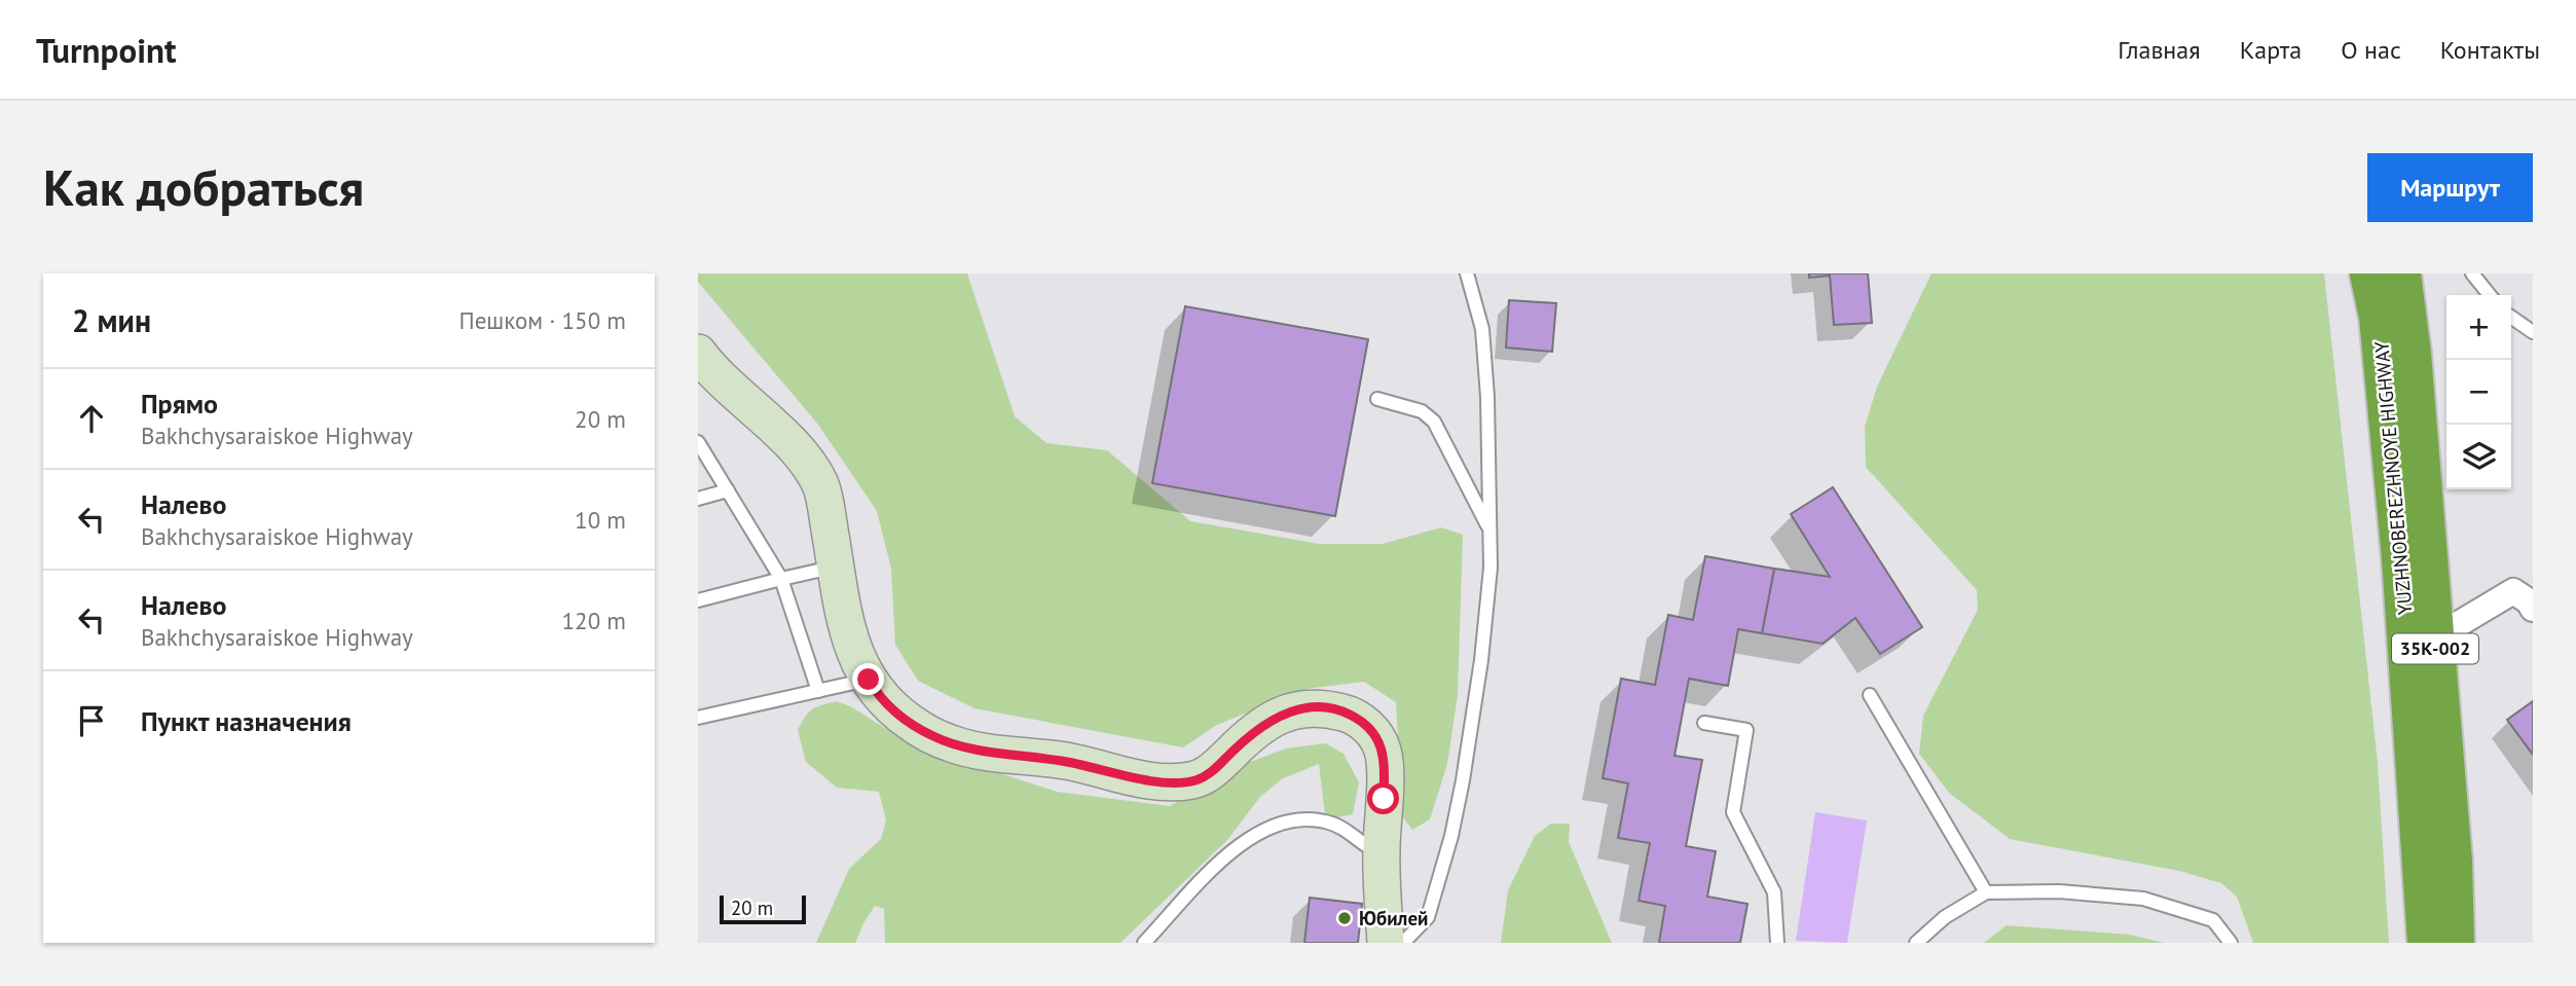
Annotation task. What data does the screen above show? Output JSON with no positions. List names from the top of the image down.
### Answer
{
  "streets": {
    "highway": ["YUZHNOBEREZHNOYE HIGHWAY", "35К-002"]
  },
  "places": ["Юбилей"],
  "scale_bar": "20 m",
  "page": {
    "header": "Turnpoint",
    "nav": [
      "Главная",
      "Карта",
      "О нас",
      "Контакты"
    ],
    "buttons": "Маршрут",
    "title": "Как добраться",
    "heading": ["2 мин", "Пешком · 150 m"],
    "map_buttons": ["+", "−"],
    "list": [
      ["Прямо", "Bakhchysaraiskoe Highway", "20 m"],
      ["Налево", "Bakhchysaraiskoe Highway", "10 m"],
      ["Налево", "Bakhchysaraiskoe Highway", "120 m"],
      "Пункт назначения"
    ],
    "scale": "20 m"
  }
}
